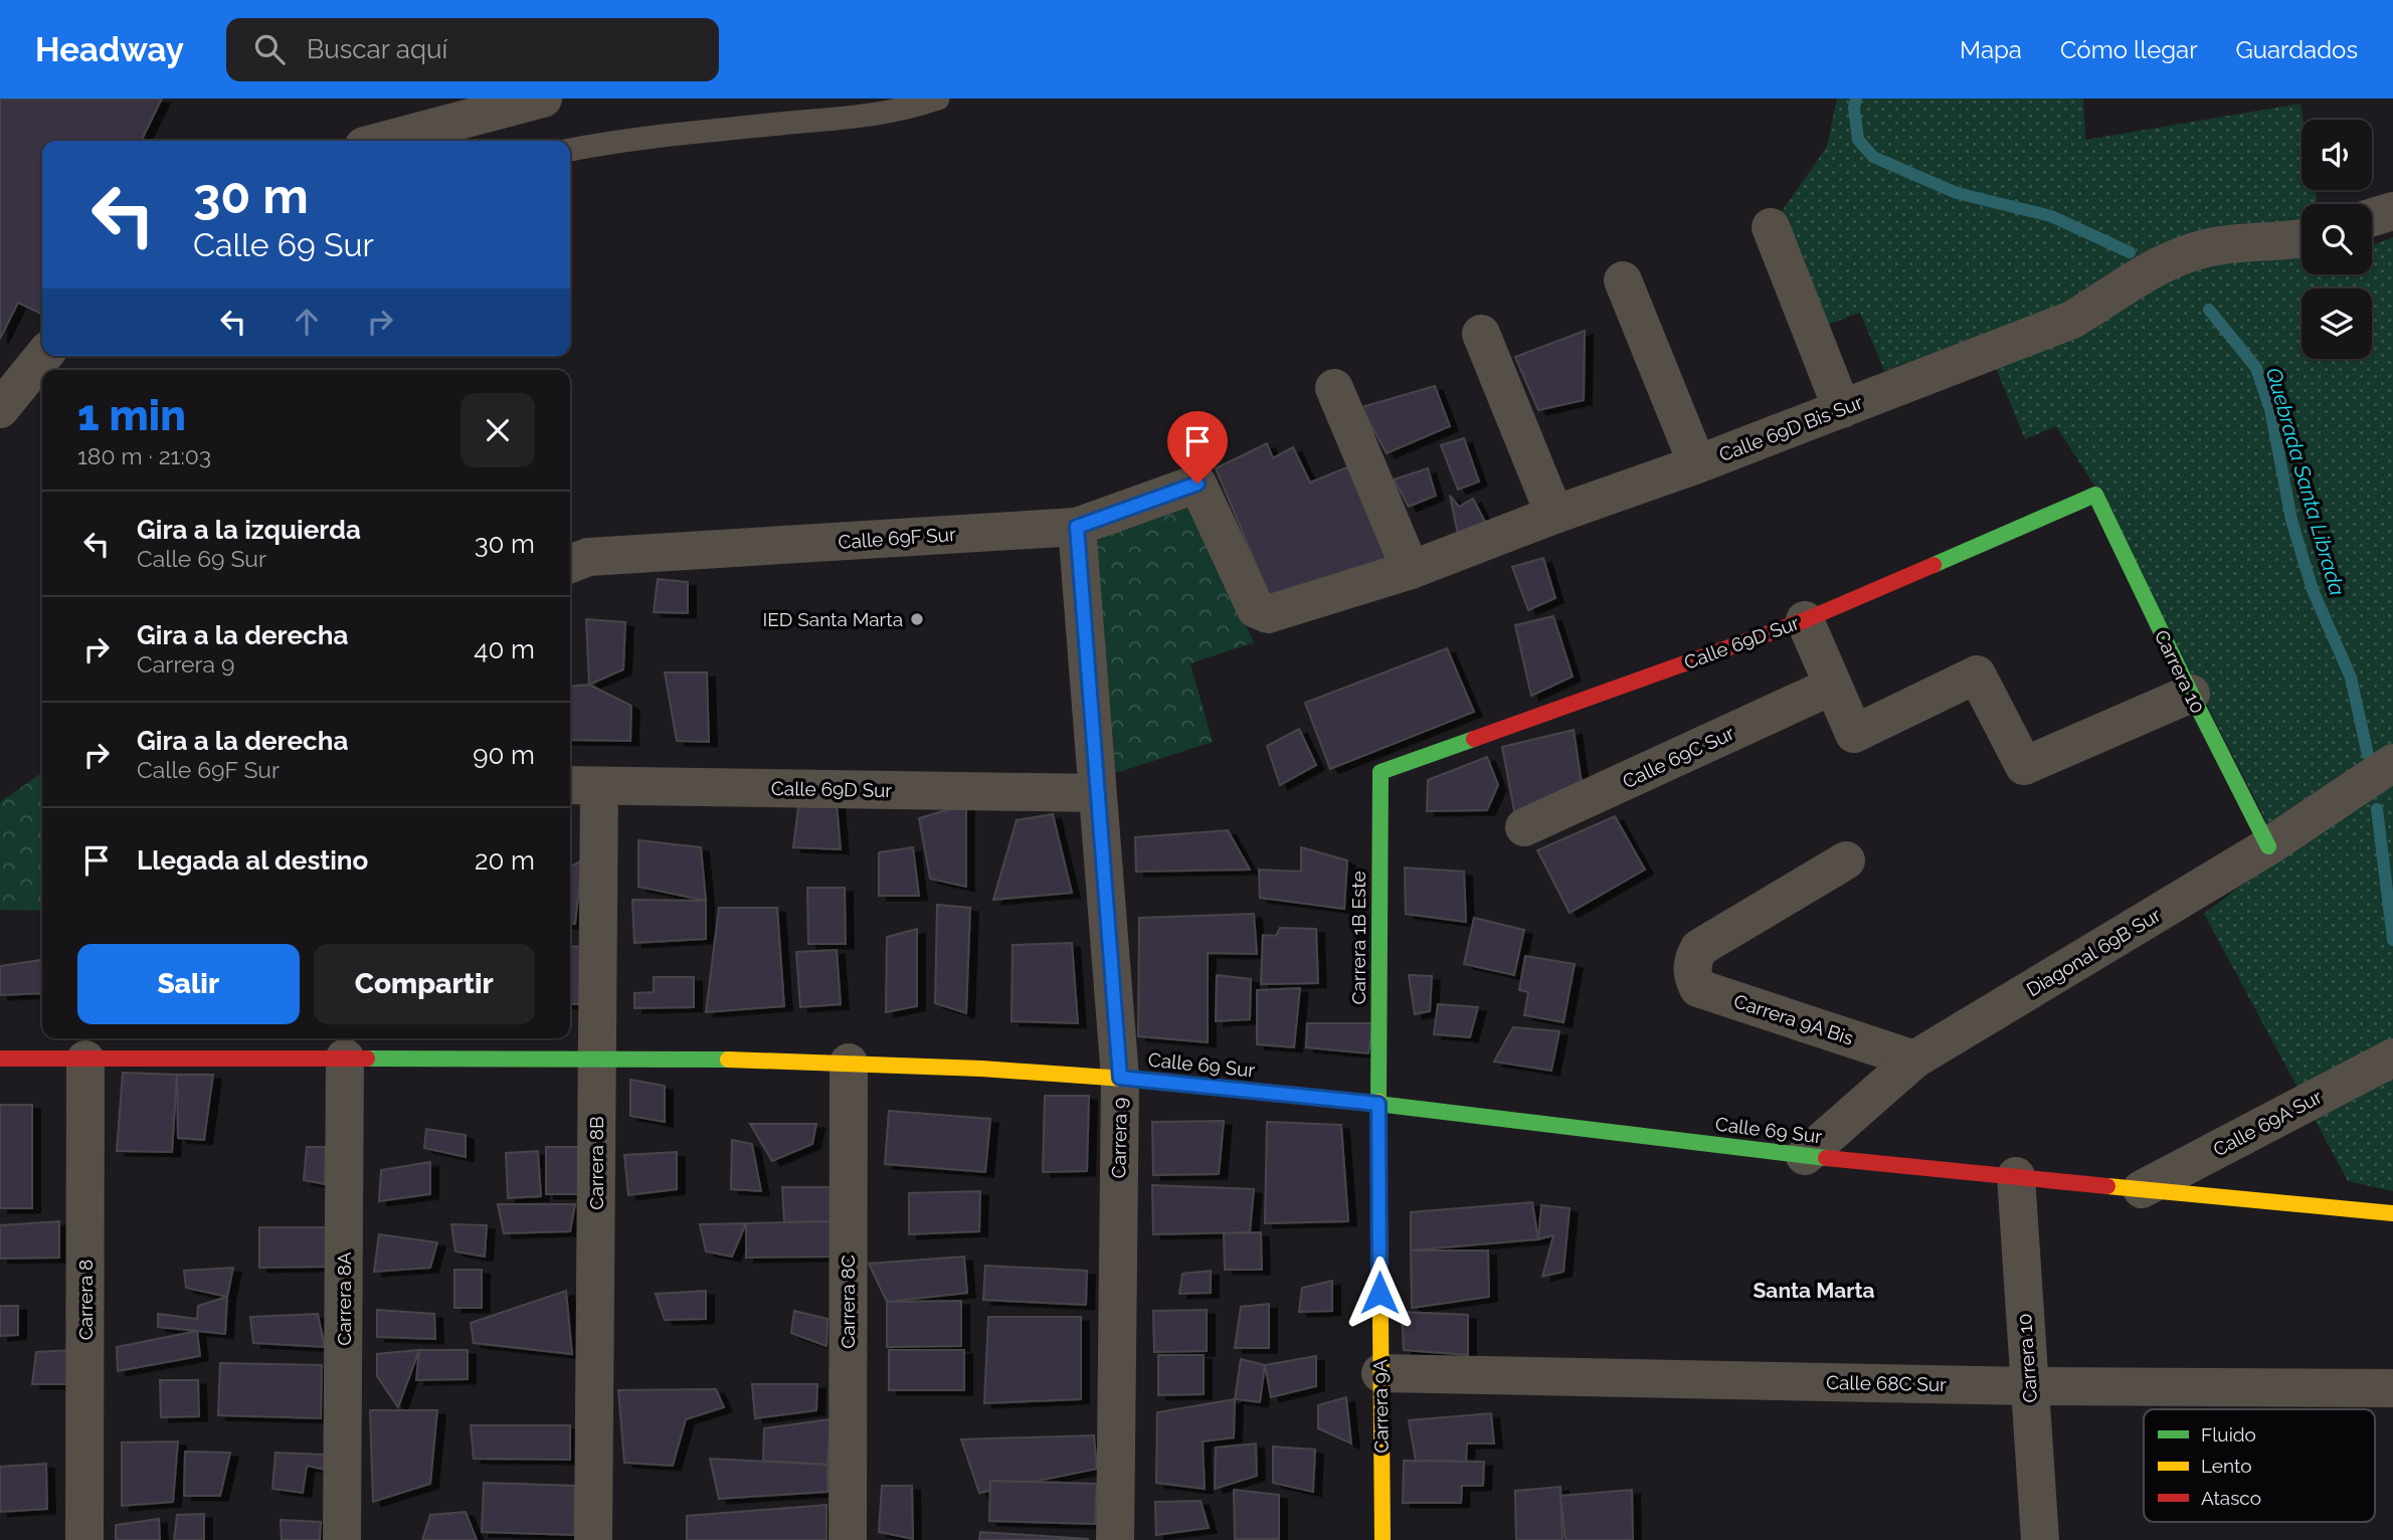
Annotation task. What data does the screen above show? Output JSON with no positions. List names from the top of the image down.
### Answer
{
  "streets": {
    "street": [
      "Calle 69D Bis Sur",
      "Calle 69F Sur",
      "Calle 69D Sur",
      "Carrera 10",
      "Calle 69C Sur",
      "Carrera 1B Este",
      "Diagonal 69B Sur",
      "Carrera 9A Bis",
      "Calle 69 Sur",
      "Calle 69A Sur",
      "Carrera 9",
      "Carrera 8B",
      "Carrera 8A",
      "Carrera 8",
      "Carrera 8C",
      "Calle 68C Sur",
      "Carrera 9A"
    ]
  },
  "crossings": [
    ["Calle 69D Bis Sur", "Calle 69F Sur"],
    ["Calle 69F Sur", "Carrera 9"],
    ["Calle 69D Sur", "Carrera 10"],
    ["Calle 69D Sur", "Carrera 1B Este"],
    ["Calle 69D Sur", "Carrera 9"],
    ["Calle 69D Sur", "Carrera 8B"],
    ["Carrera 10", "Diagonal 69B Sur"],
    ["Carrera 10", "Calle 69 Sur"],
    ["Carrera 10", "Calle 68C Sur"],
    ["Carrera 1B Este", "Calle 69 Sur"],
    ["Carrera 1B Este", "Carrera 9A"],
    ["Diagonal 69B Sur", "Carrera 9A Bis"],
    ["Diagonal 69B Sur", "Calle 69 Sur"],
    ["Calle 69 Sur", "Calle 69A Sur"],
    ["Calle 69 Sur", "Carrera 9"],
    ["Calle 69 Sur", "Carrera 8B"],
    ["Calle 69 Sur", "Carrera 8A"],
    ["Calle 69 Sur", "Carrera 8"],
    ["Calle 69 Sur", "Carrera 8C"],
    ["Calle 69 Sur", "Carrera 9A"],
    ["Calle 68C Sur", "Carrera 9A"]
  ],
  "districts": ["Santa Marta"],
  "water": ["Quebrada Santa Librada"],
  "places": ["IED Santa Marta"],
  "legend": ["Fluido", "Lento", "Atasco"],
  "page": {
    "header": "Headway",
    "search": "Buscar aquí",
    "nav": ["Mapa", "Cómo llegar", "Guardados"],
    "turn": ["30 m", "Calle 69 Sur"],
    "heading": ["1 min", "180 m · 21:03"],
    "list": [
      {
        "name": "Gira a la izquierda",
        "note": "Calle 69 Sur",
        "value": "30 m"
      },
      {
        "name": "Gira a la derecha",
        "note": "Carrera 9",
        "value": "40 m"
      },
      {
        "name": "Gira a la derecha",
        "note": "Calle 69F Sur",
        "value": "90 m"
      },
      {
        "name": "Llegada al destino",
        "value": "20 m"
      }
    ],
    "buttons": ["Salir", "Compartir"]
  }
}
